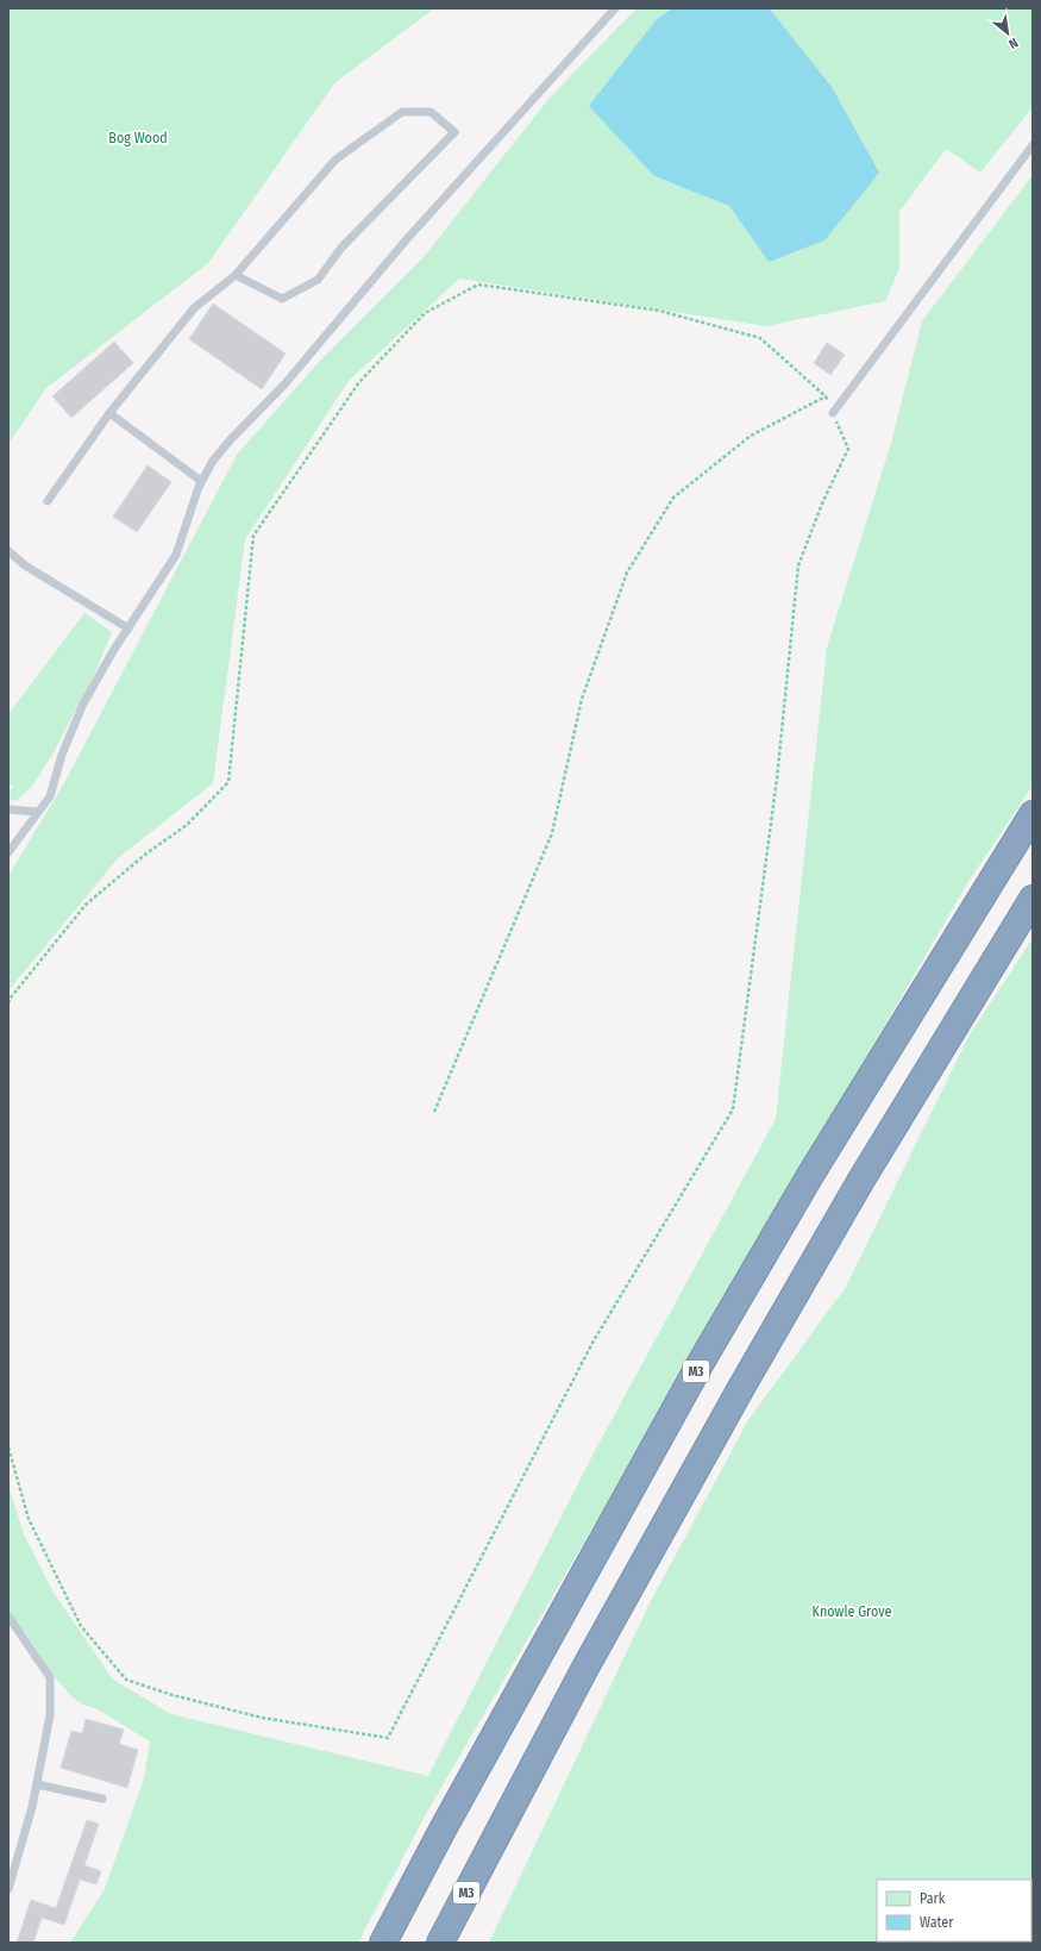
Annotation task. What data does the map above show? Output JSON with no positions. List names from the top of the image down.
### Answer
{
  "streets": {
    "highway": ["M3"]
  },
  "parks": ["Bog Wood", "Knowle Grove"],
  "legend": ["Park", "Water"],
  "north": "bottom right"
}
